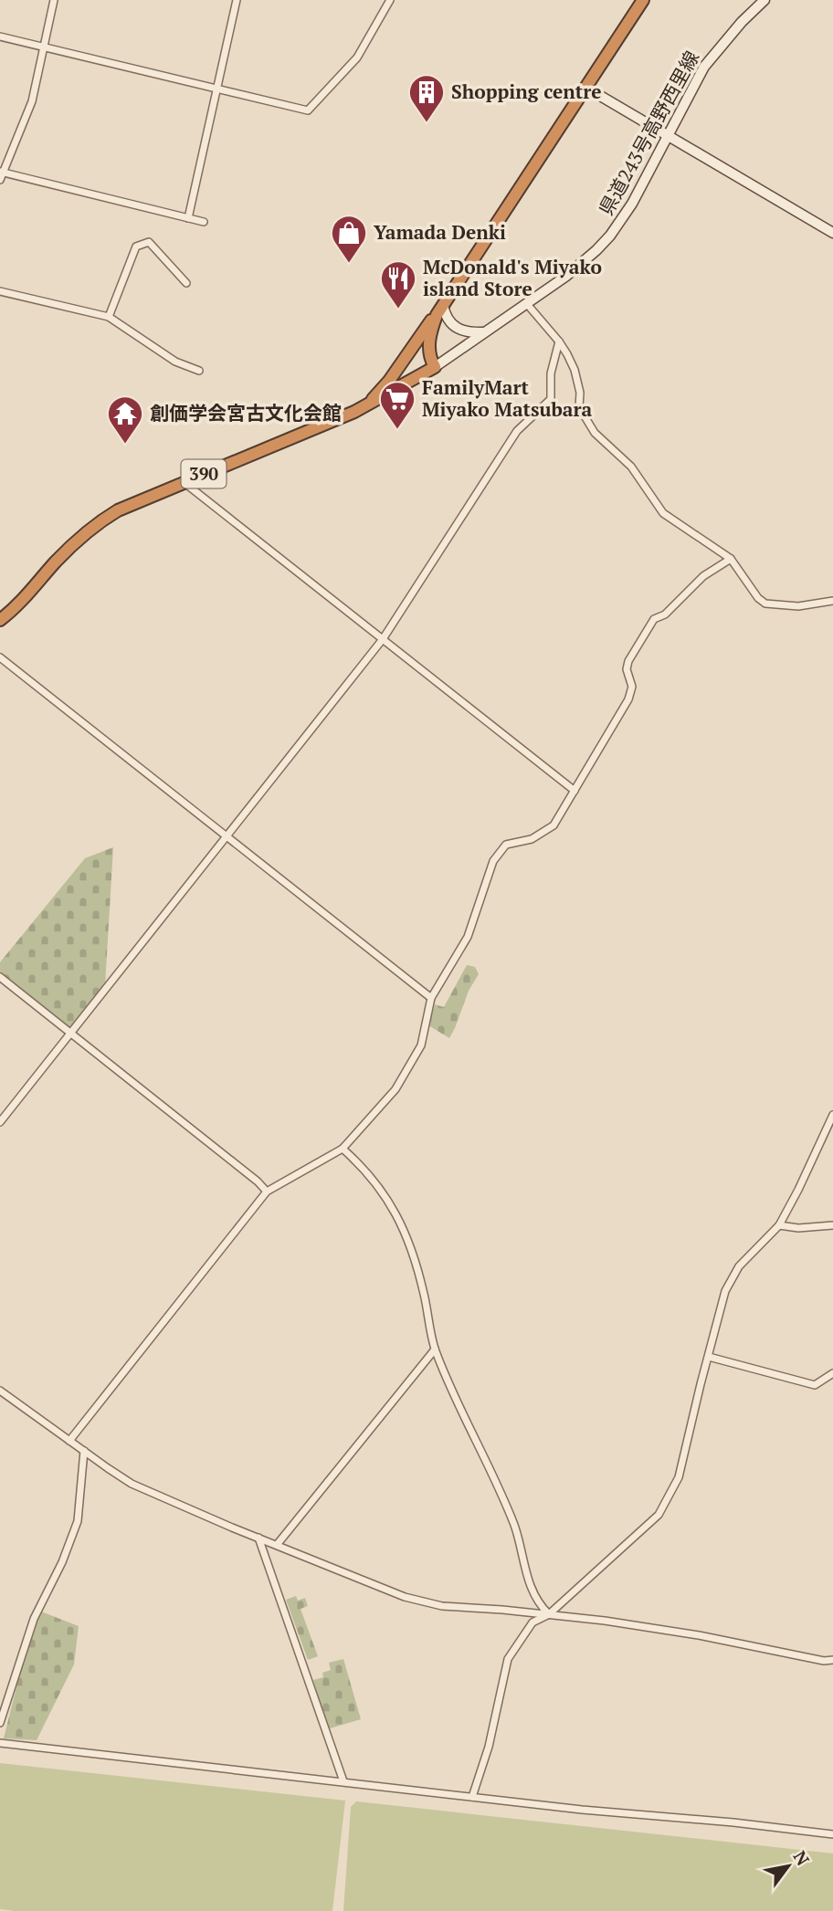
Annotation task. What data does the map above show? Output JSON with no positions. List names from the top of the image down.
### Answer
{
  "streets": {
    "highway": ["390"],
    "main road": ["県道243号高野西里線"]
  },
  "crossings": [
    ["県道243号高野西里線", "390"]
  ],
  "places": {
    "building": ["Shopping centre"],
    "shop": ["Yamada Denki"],
    "restaurant": ["McDonald's Miyako island Store"],
    "supermarket": ["FamilyMart Miyako Matsubara"],
    "temple": ["創価学会宮古文化会館"]
  },
  "north": "top right"
}
